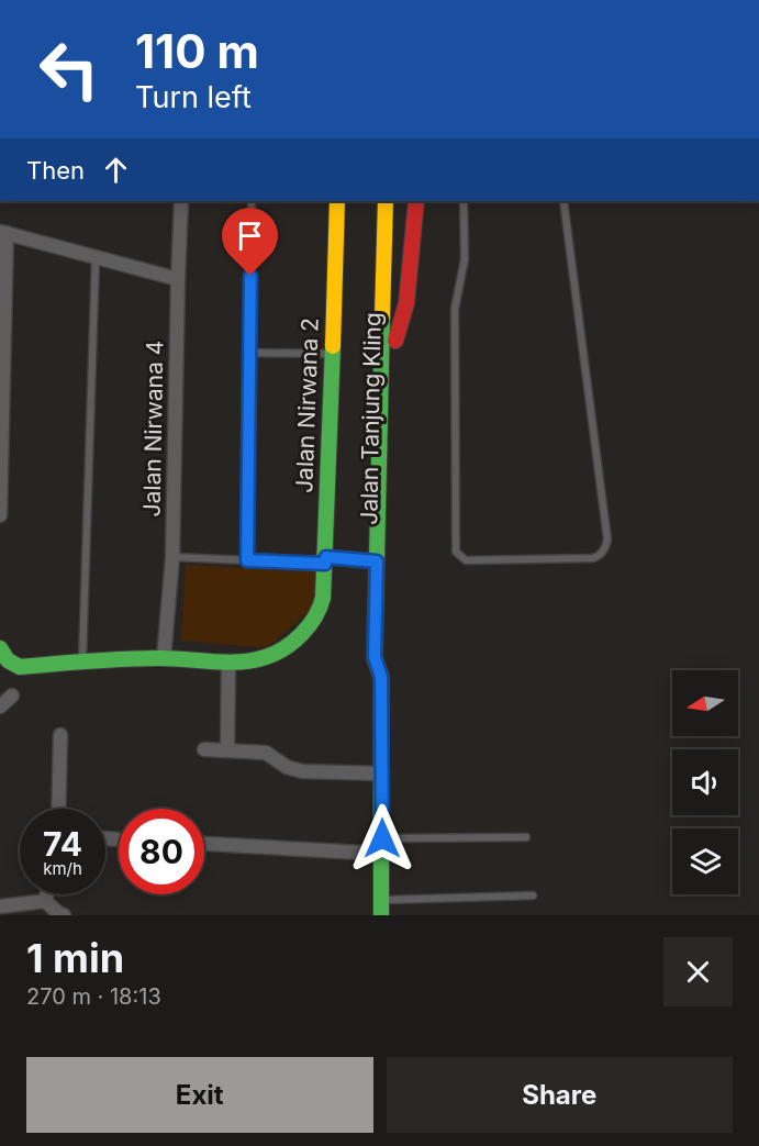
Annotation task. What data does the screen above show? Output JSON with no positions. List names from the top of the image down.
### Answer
{
  "streets": {
    "main road": ["Jalan Nirwana 2", "Jalan Tanjung Kling"],
    "street": ["Jalan Nirwana 4"]
  },
  "north": "left",
  "page": {
    "turn": ["110 m", "Turn left"],
    "then": "Then",
    "speed": "74 km/h",
    "limit": "80",
    "heading": ["1 min", "270 m · 18:13"],
    "buttons": ["Exit", "Share"]
  }
}
